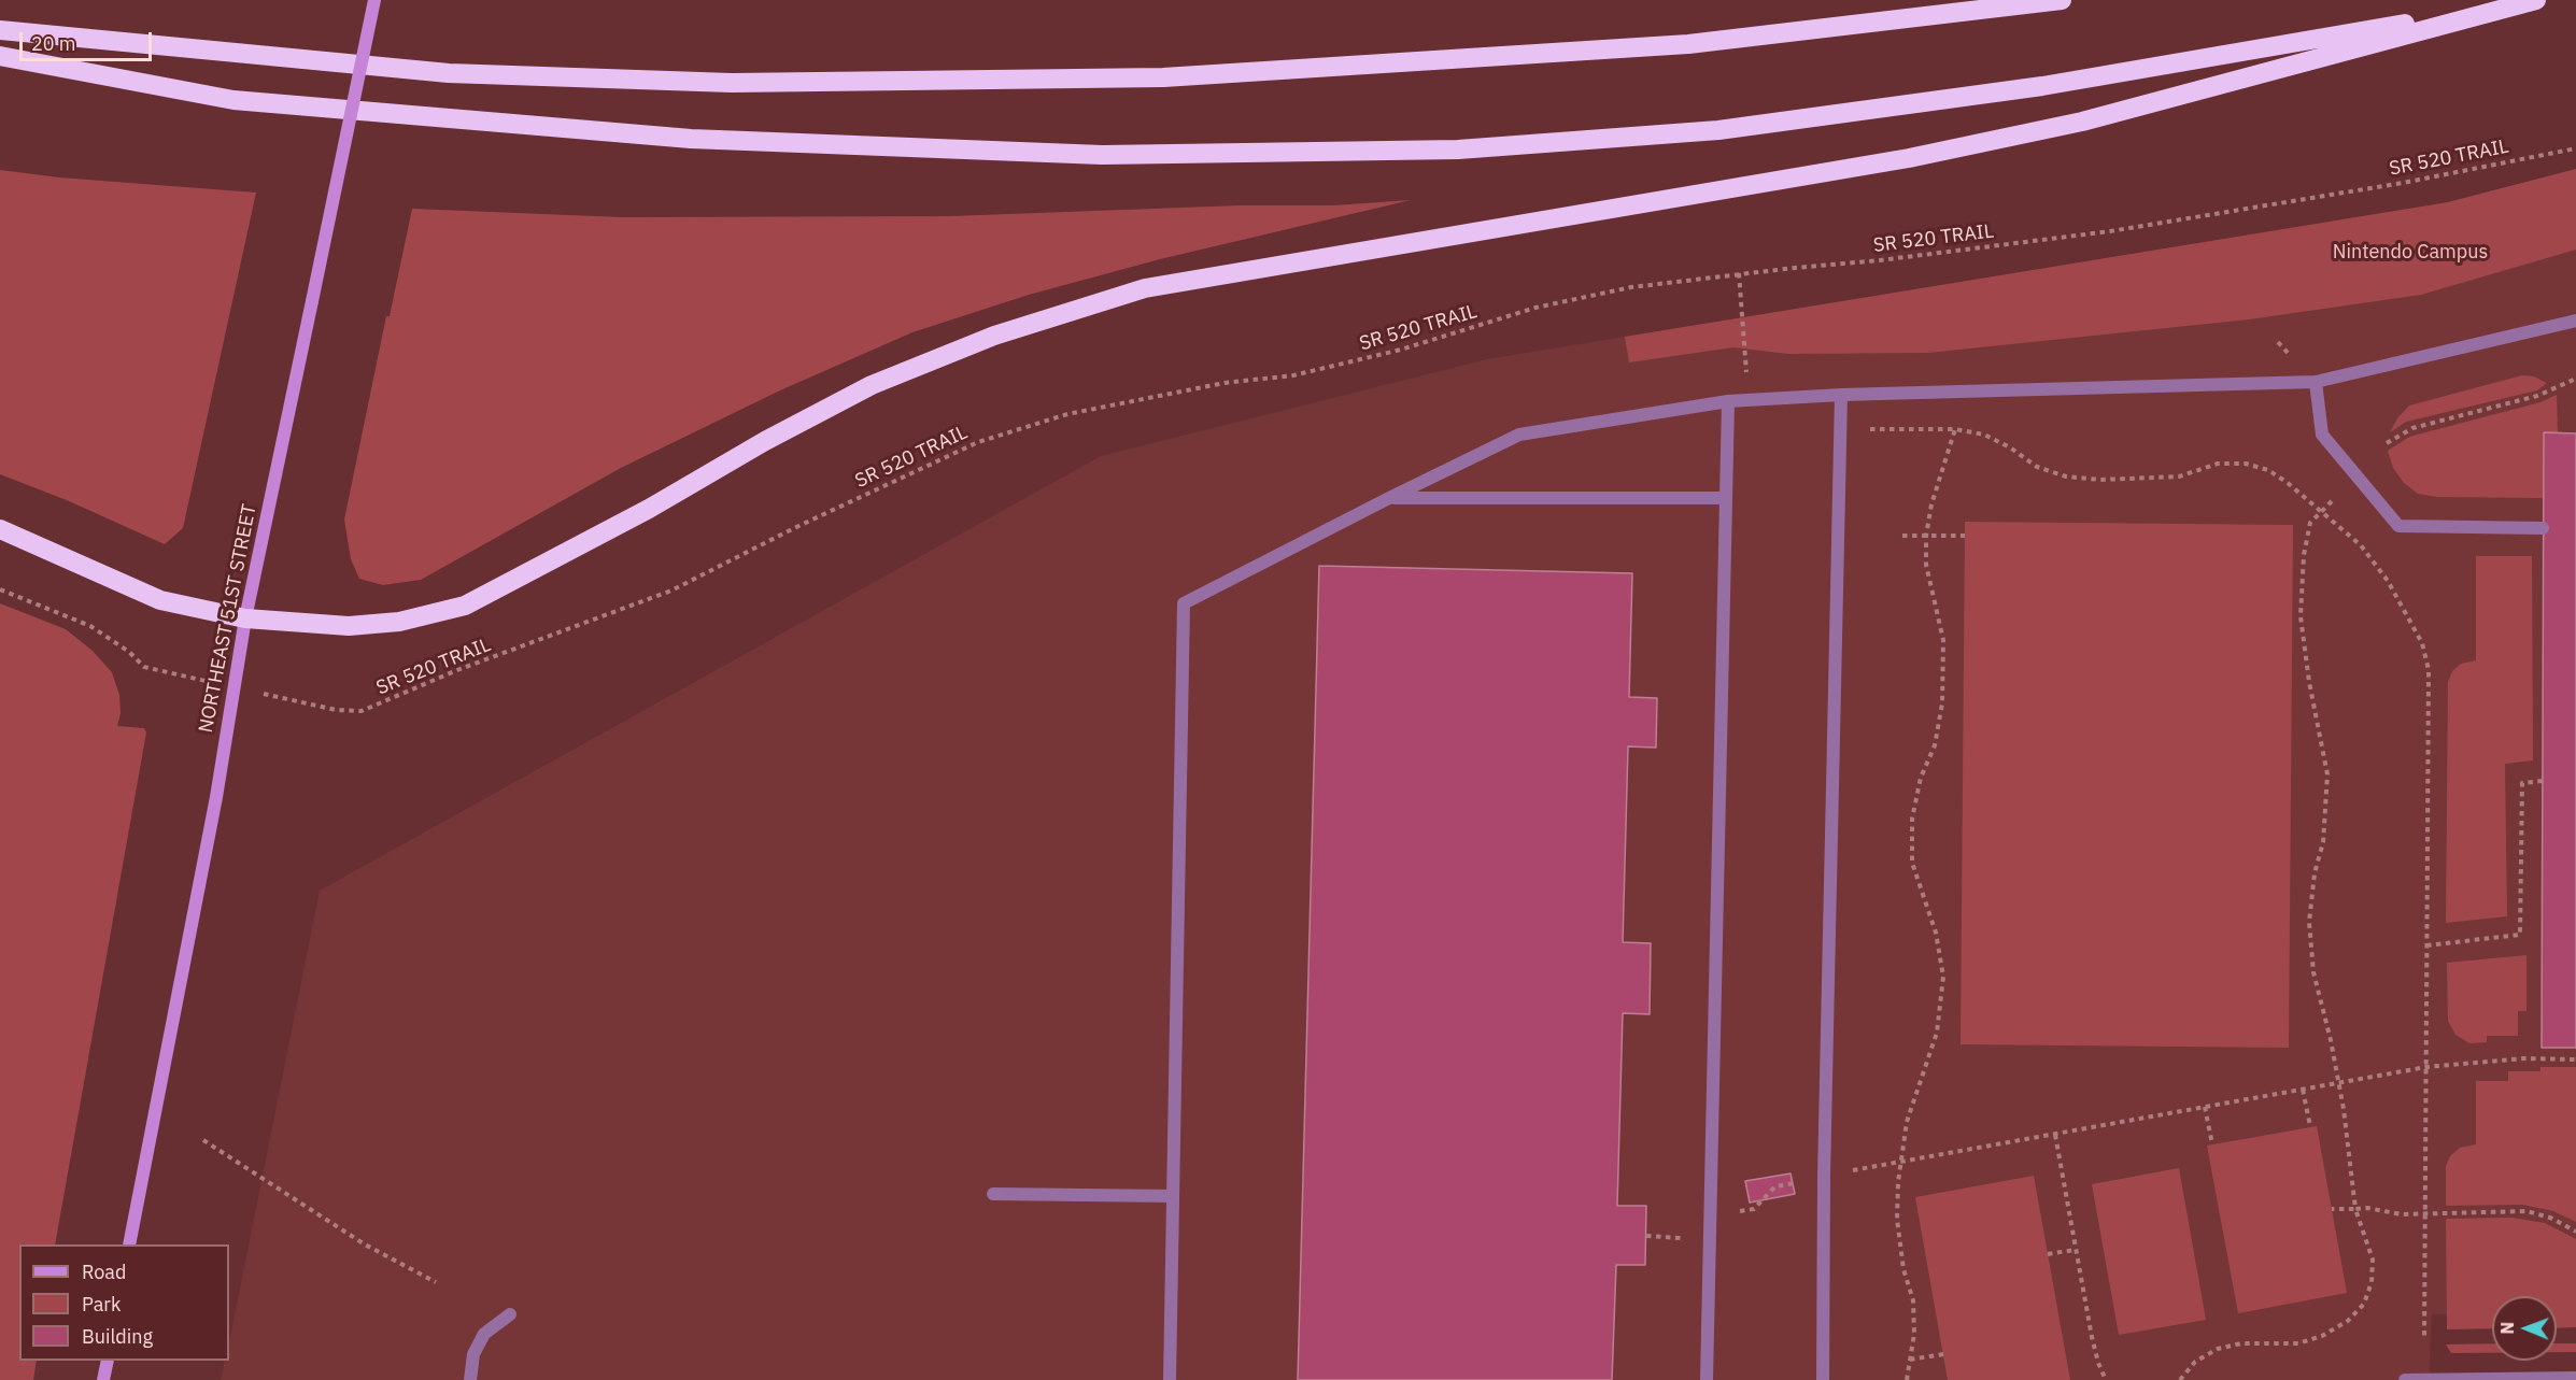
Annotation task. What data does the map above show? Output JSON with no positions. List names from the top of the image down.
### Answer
{
  "streets": {
    "main road": ["NORTHEAST 51ST STREET"],
    "path": ["SR 520 TRAIL"]
  },
  "parks": ["Nintendo Campus"],
  "legend": ["Road", "Park", "Building"],
  "scale_bar": "20 m",
  "north": "left"
}
